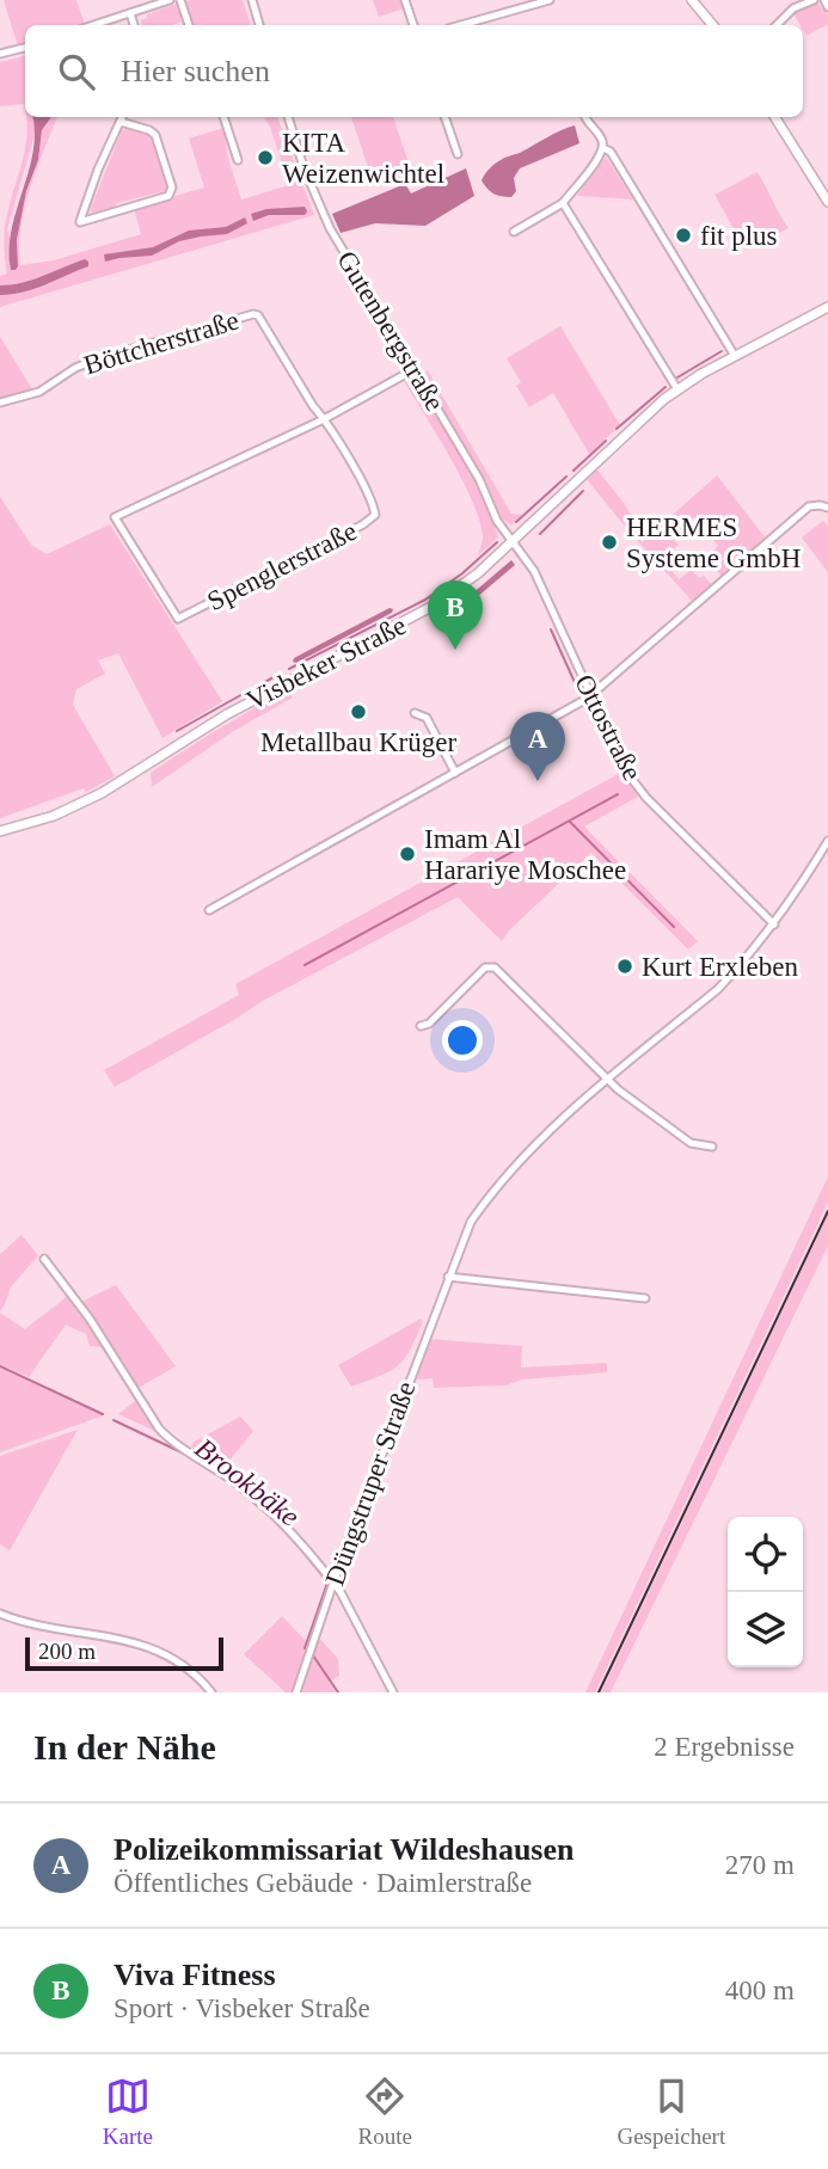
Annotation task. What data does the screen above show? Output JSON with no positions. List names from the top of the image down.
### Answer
{
  "streets": {
    "main road": ["Visbeker Straße"],
    "street": [
      "Gutenbergstraße",
      "Böttcherstraße",
      "Spenglerstraße",
      "Ottostraße",
      "Düngstruper Straße"
    ]
  },
  "crossings": [
    ["Gutenbergstraße", "Visbeker Straße"],
    ["Gutenbergstraße", "Ottostraße"],
    ["Böttcherstraße", "Spenglerstraße"],
    ["Visbeker Straße", "Ottostraße"],
    ["Ottostraße", "Düngstruper Straße"]
  ],
  "water": ["Brookbäke"],
  "places": [
    "KITA Weizenwichtel",
    "fit plus",
    "HERMES Systeme GmbH",
    "Metallbau Krüger",
    "Imam Al Harariye Moschee",
    "Kurt Erxleben"
  ],
  "scale_bar": "200 m",
  "page": {
    "search": "Hier suchen",
    "pins": ["B", "A"],
    "scale": "200 m",
    "heading": ["In der Nähe", "2 Ergebnisse"],
    "list": [
      {
        "mark": "A",
        "name": "Polizeikommissariat Wildeshausen",
        "note": "Öffentliches Gebäude · Daimlerstraße",
        "value": "270 m"
      },
      {
        "mark": "B",
        "name": "Viva Fitness",
        "note": "Sport · Visbeker Straße",
        "value": "400 m"
      }
    ],
    "nav": ["Karte", "Route", "Gespeichert"]
  }
}
